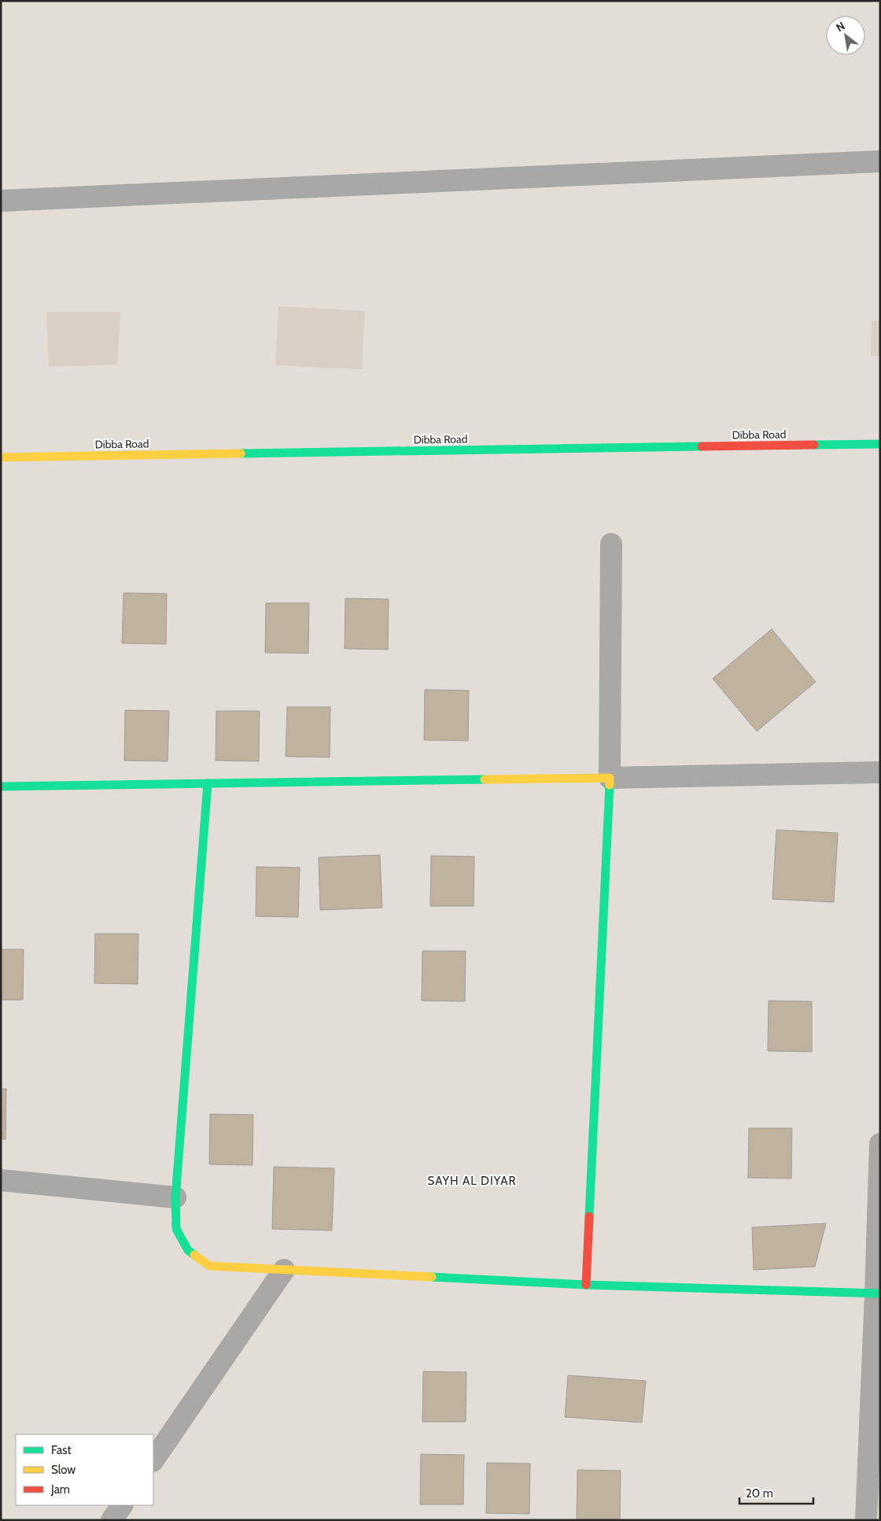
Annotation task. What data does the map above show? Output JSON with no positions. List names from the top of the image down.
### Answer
{
  "streets": {
    "street": ["Dibba Road"]
  },
  "districts": ["SAYH AL DIYAR"],
  "legend": ["Fast", "Slow", "Jam"],
  "scale_bar": "20 m",
  "north": "top left"
}
